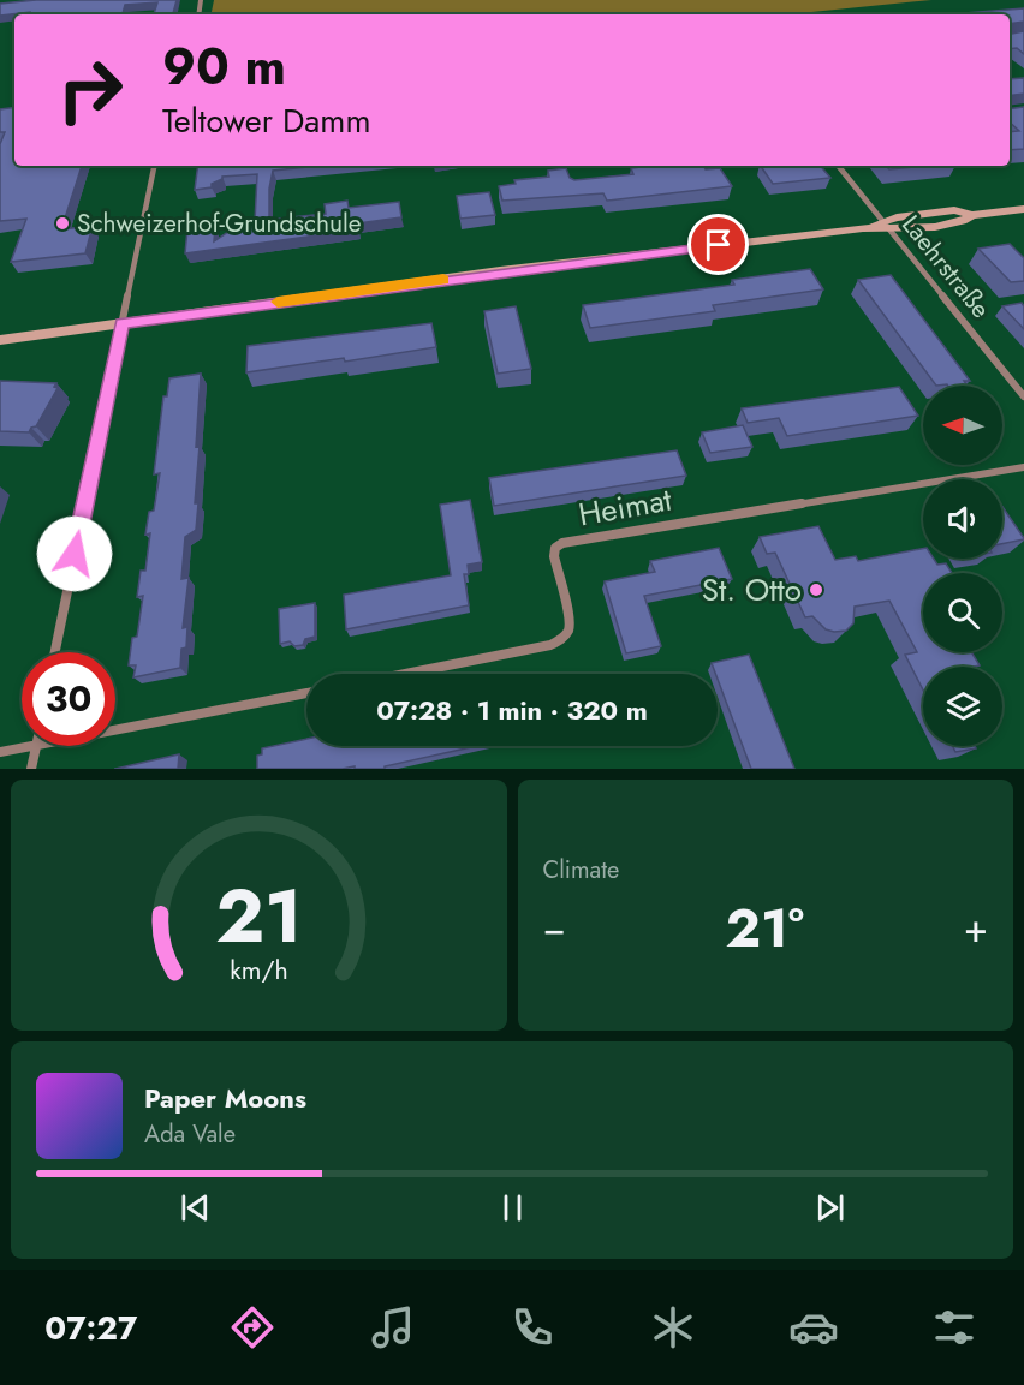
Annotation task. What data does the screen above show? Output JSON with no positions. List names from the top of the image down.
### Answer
{
  "streets": {
    "street": ["Laehrstraße", "Heimat"]
  },
  "places": ["Schweizerhof-Grundschule", "St. Otto"],
  "north": "left",
  "page": {
    "turn": ["90 m", "Teltower Damm"],
    "limit": "30",
    "trip": "07:28 · 1 min · 320 m",
    "tile": "Climate",
    "heat": ["−", "21°", "+"],
    "song": ["Paper Moons", "Ada Vale"],
    "tabs": "07:27",
    "gauge": ["21", "km/h"]
  }
}
